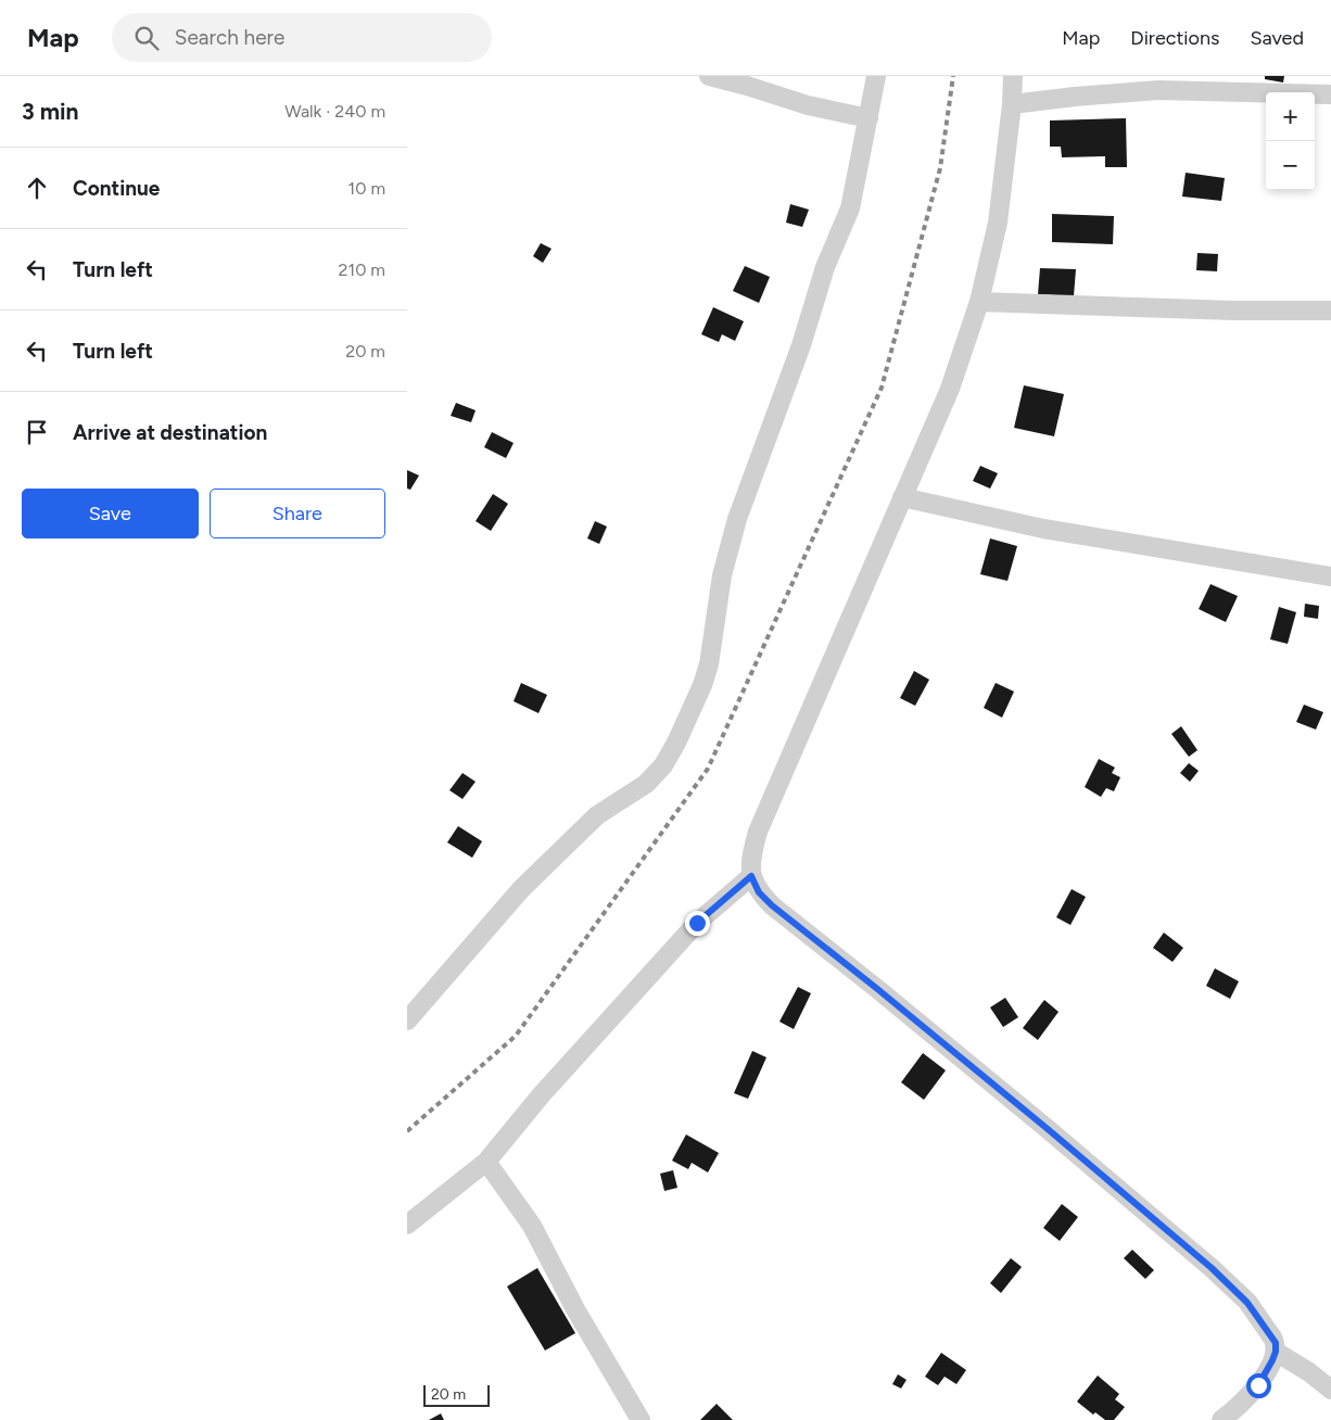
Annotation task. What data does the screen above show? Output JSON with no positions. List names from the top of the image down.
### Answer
{
  "scale_bar": "20 m",
  "page": {
    "header": "Map",
    "search": "Search here",
    "nav": ["Map", "Directions", "Saved"],
    "heading": ["3 min", "Walk · 240 m"],
    "map_buttons": ["+", "−"],
    "list": [
      ["Continue", "10 m"],
      ["Turn left", "210 m"],
      ["Turn left", "20 m"],
      "Arrive at destination"
    ],
    "buttons": ["Save", "Share"],
    "scale": "20 m"
  }
}
